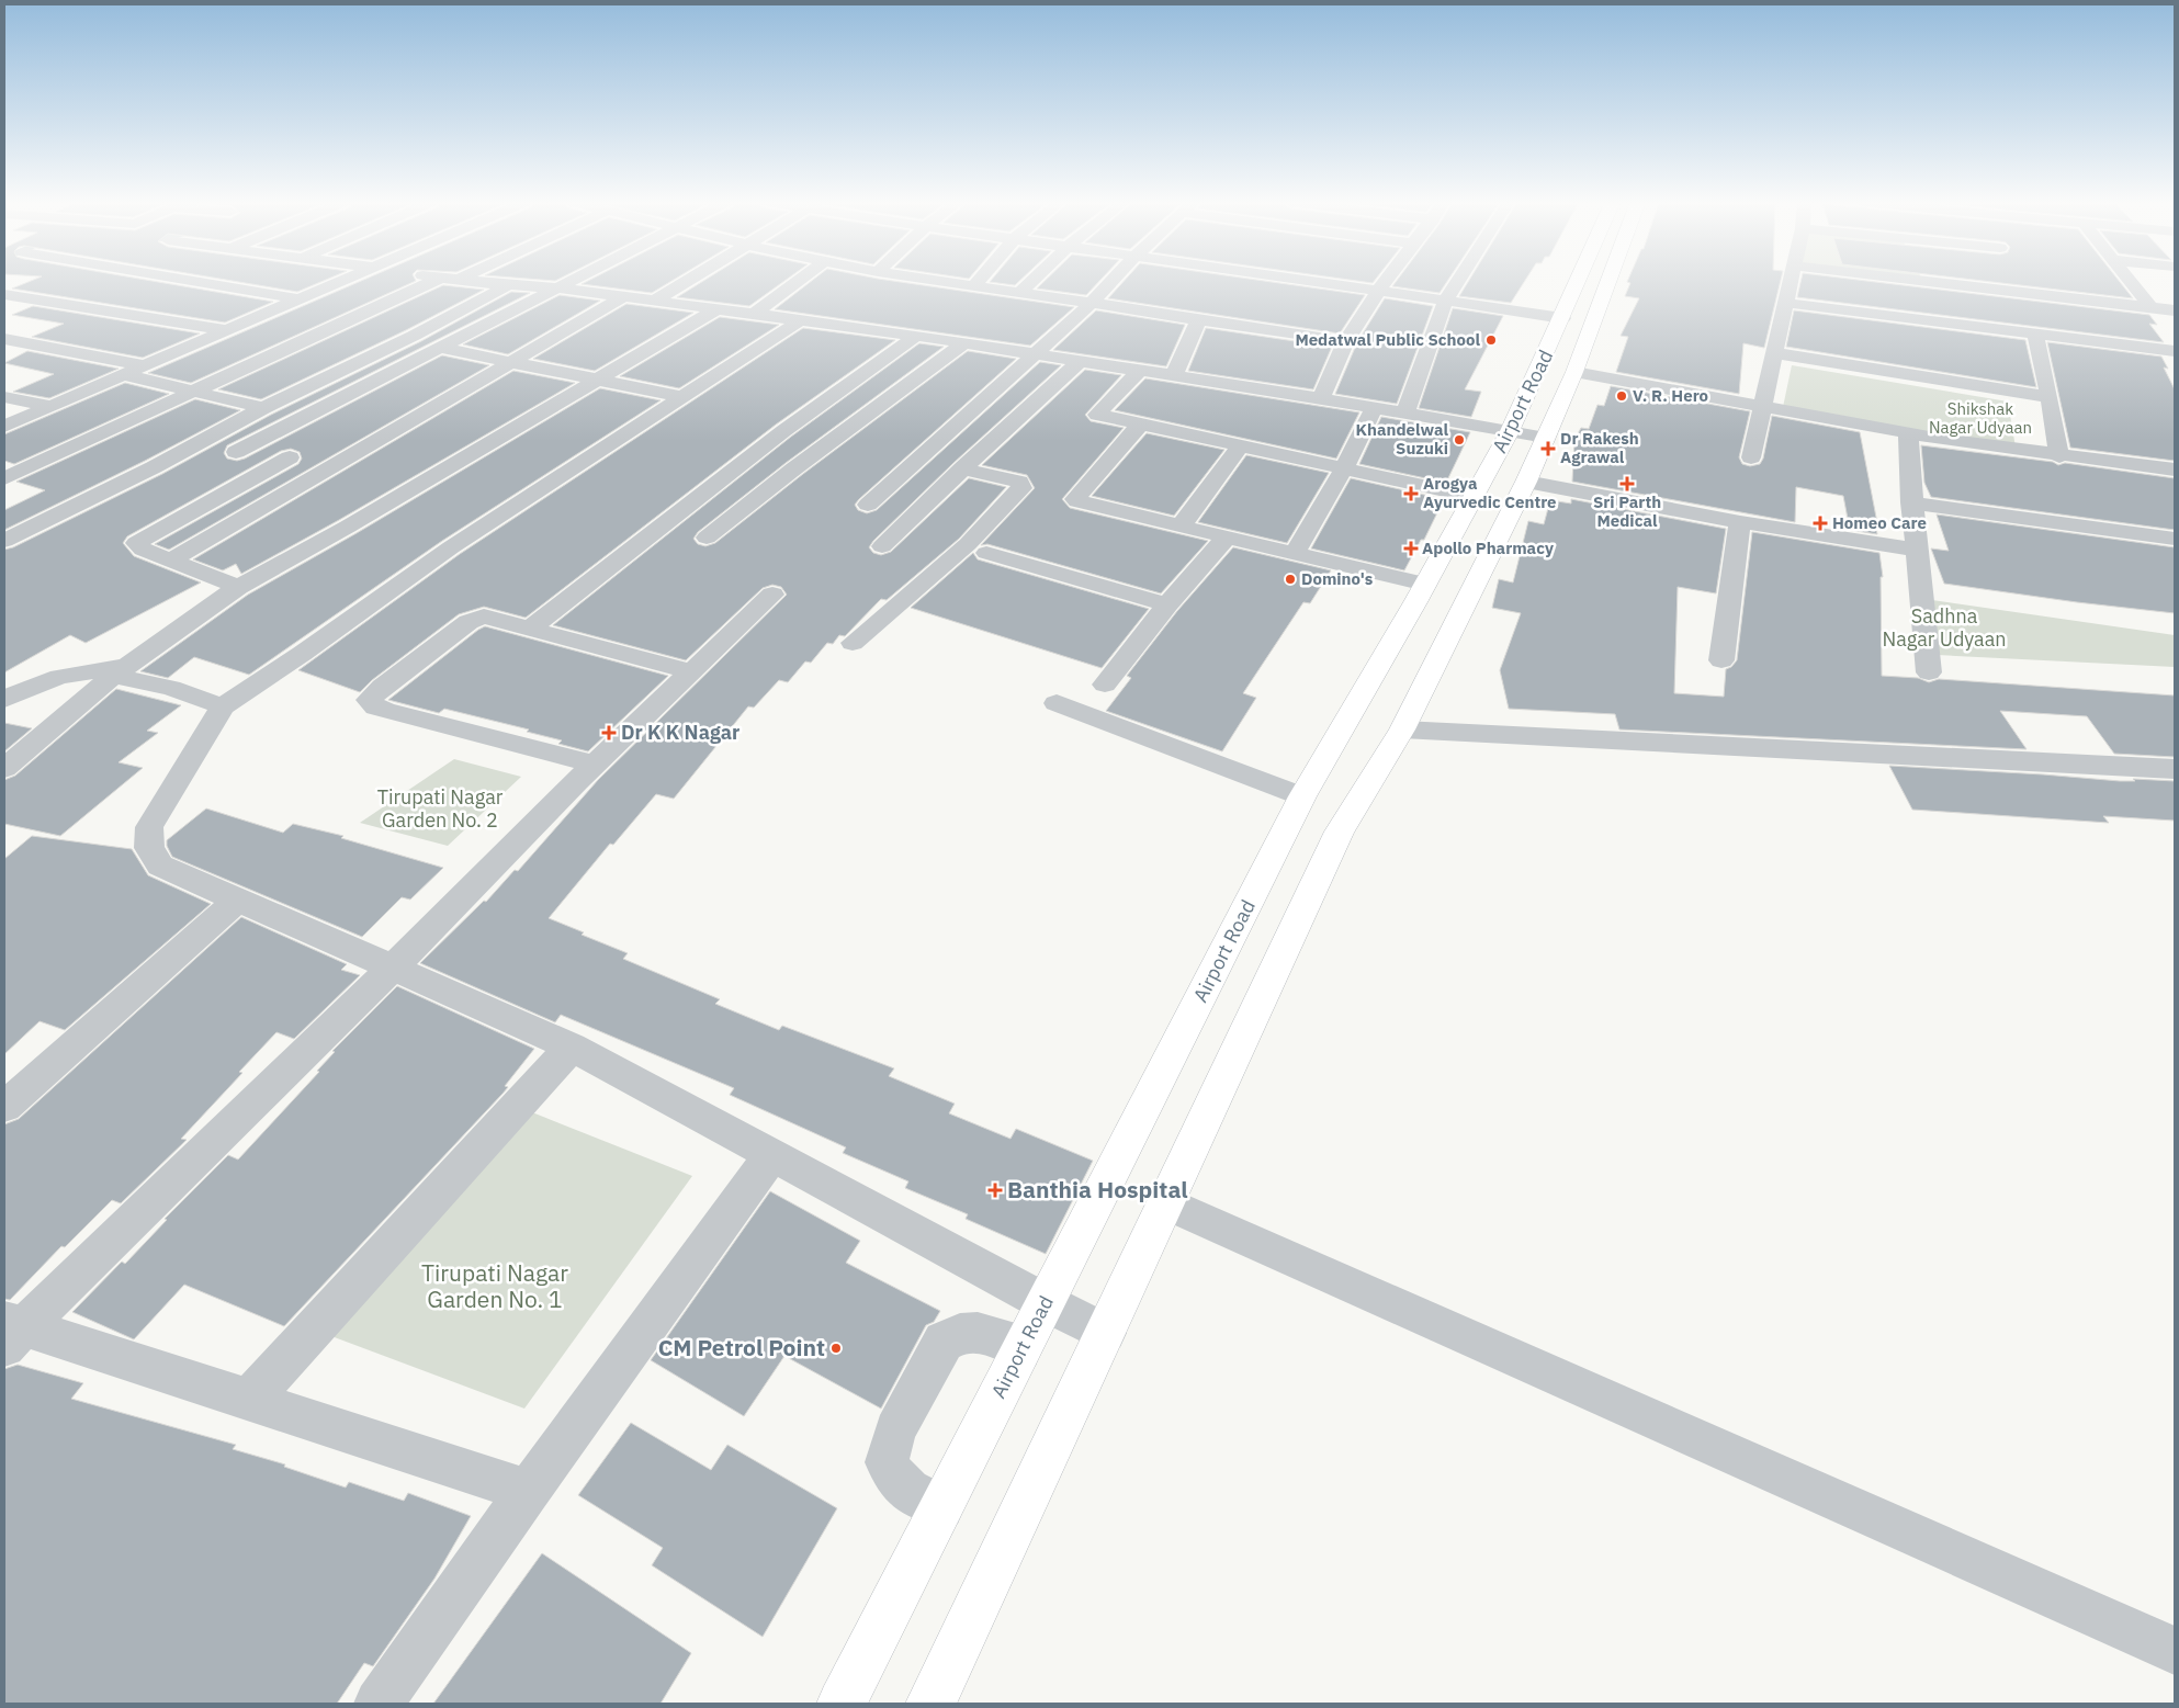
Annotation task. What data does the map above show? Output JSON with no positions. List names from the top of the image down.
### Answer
{
  "streets": {
    "main road": ["Airport Road"]
  },
  "parks": [
    "Shikshak Nagar Udyaan",
    "Sadhna Nagar Udyaan",
    "Tirupati Nagar Garden No. 2",
    "Tirupati Nagar Garden No. 1"
  ],
  "places": {
    "other": [
      "Medatwal Public School",
      "V. R. Hero",
      "Khandelwal Suzuki",
      "Domino's",
      "CM Petrol Point"
    ],
    "health": [
      "Dr Rakesh Agrawal",
      "Sri Parth Medical",
      "Arogya Ayurvedic Centre",
      "Homeo Care",
      "Apollo Pharmacy",
      "Dr K K Nagar",
      "Banthia Hospital"
    ]
  }
}
